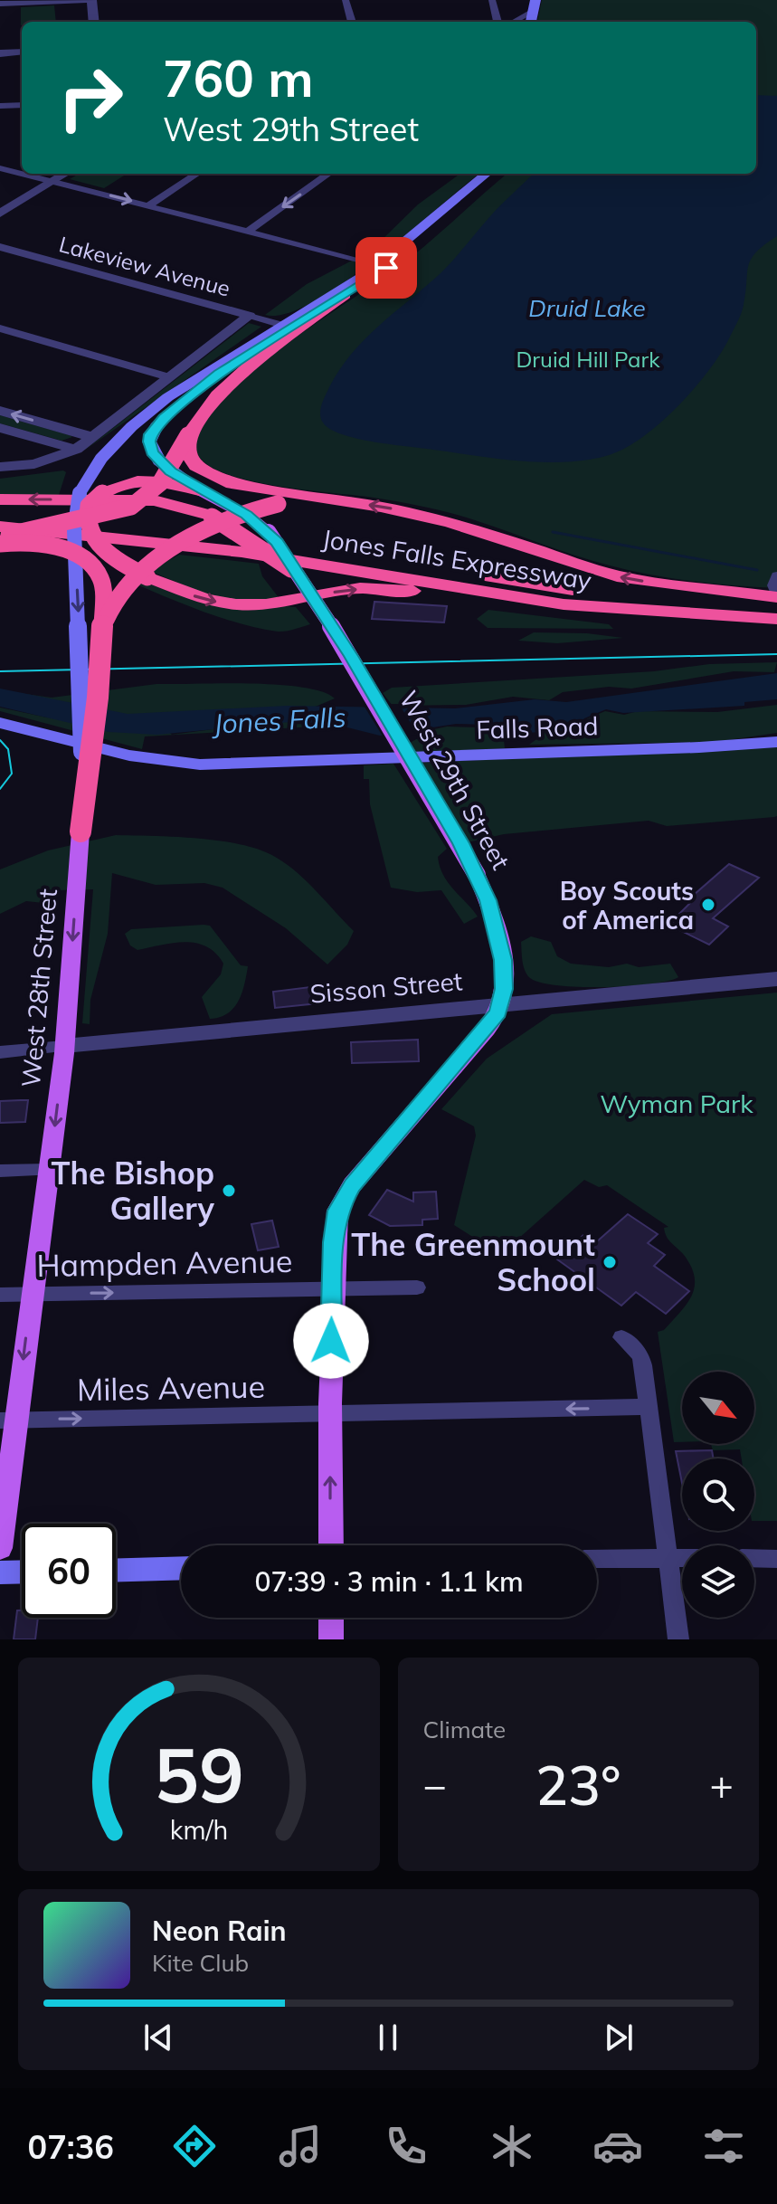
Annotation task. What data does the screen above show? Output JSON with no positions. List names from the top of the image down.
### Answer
{
  "streets": {
    "highway": ["Jones Falls Expressway"],
    "main road": ["Falls Road", "West 29th Street", "West 28th Street"],
    "street": [
      "Lakeview Avenue",
      "Sisson Street",
      "Hampden Avenue",
      "Miles Avenue"
    ]
  },
  "crossings": [
    ["Lakeview Avenue", "West 28th Street"],
    ["West 29th Street", "Sisson Street"],
    ["West 29th Street", "Hampden Avenue"],
    ["West 29th Street", "Miles Avenue"],
    ["Sisson Street", "West 28th Street"],
    ["West 28th Street", "Hampden Avenue"],
    ["West 28th Street", "Miles Avenue"]
  ],
  "one_way": ["West 28th Street", "Hampden Avenue"],
  "water": ["Druid Lake", "Jones Falls"],
  "parks": ["Druid Hill Park", "Wyman Park"],
  "places": ["Boy Scouts of America", "The Bishop Gallery", "The Greenmount School"],
  "north": "bottom right",
  "page": {
    "turn": ["760 m", "West 29th Street"],
    "limit": "60",
    "trip": "07:39 · 3 min · 1.1 km",
    "tile": "Climate",
    "heat": ["−", "23°", "+"],
    "song": ["Neon Rain", "Kite Club"],
    "tabs": "07:36",
    "gauge": ["59", "km/h"]
  }
}
